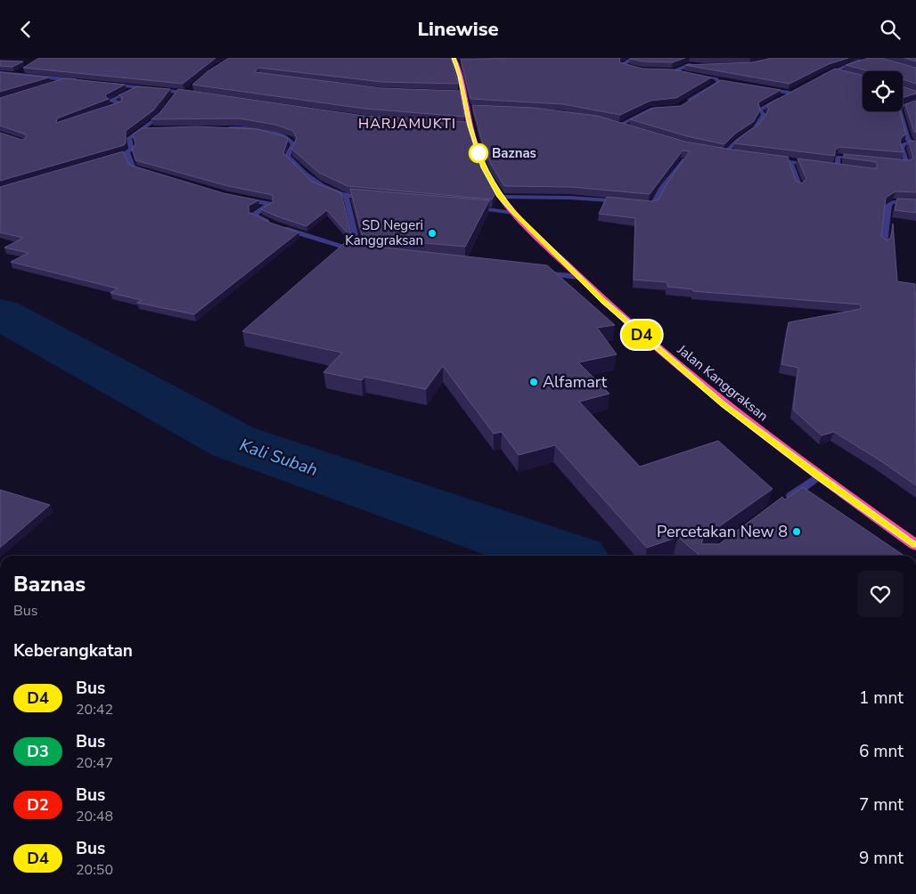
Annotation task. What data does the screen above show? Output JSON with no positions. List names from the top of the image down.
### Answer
{
  "streets": {
    "highway": ["Jalan Kanggraksan"]
  },
  "districts": ["HARJAMUKTI"],
  "water": ["Kali Subah"],
  "places": [
    "Baznas",
    "SD Negeri Kanggraksan",
    "Alfamart",
    "Percetakan New 8"
  ],
  "lines": ["bus line D4"],
  "page": {
    "header": "Linewise",
    "on_map": "D4",
    "heading": [
      ["Baznas", "Bus"],
      "Keberangkatan"
    ],
    "list": [
      {
        "mark": "D4",
        "name": "Bus",
        "note": "20:42",
        "value": "1 mnt"
      },
      {
        "mark": "D3",
        "name": "Bus",
        "note": "20:47",
        "value": "6 mnt"
      },
      {
        "mark": "D2",
        "name": "Bus",
        "note": "20:48",
        "value": "7 mnt"
      },
      {
        "mark": "D4",
        "name": "Bus",
        "note": "20:50",
        "value": "9 mnt"
      }
    ]
  }
}
